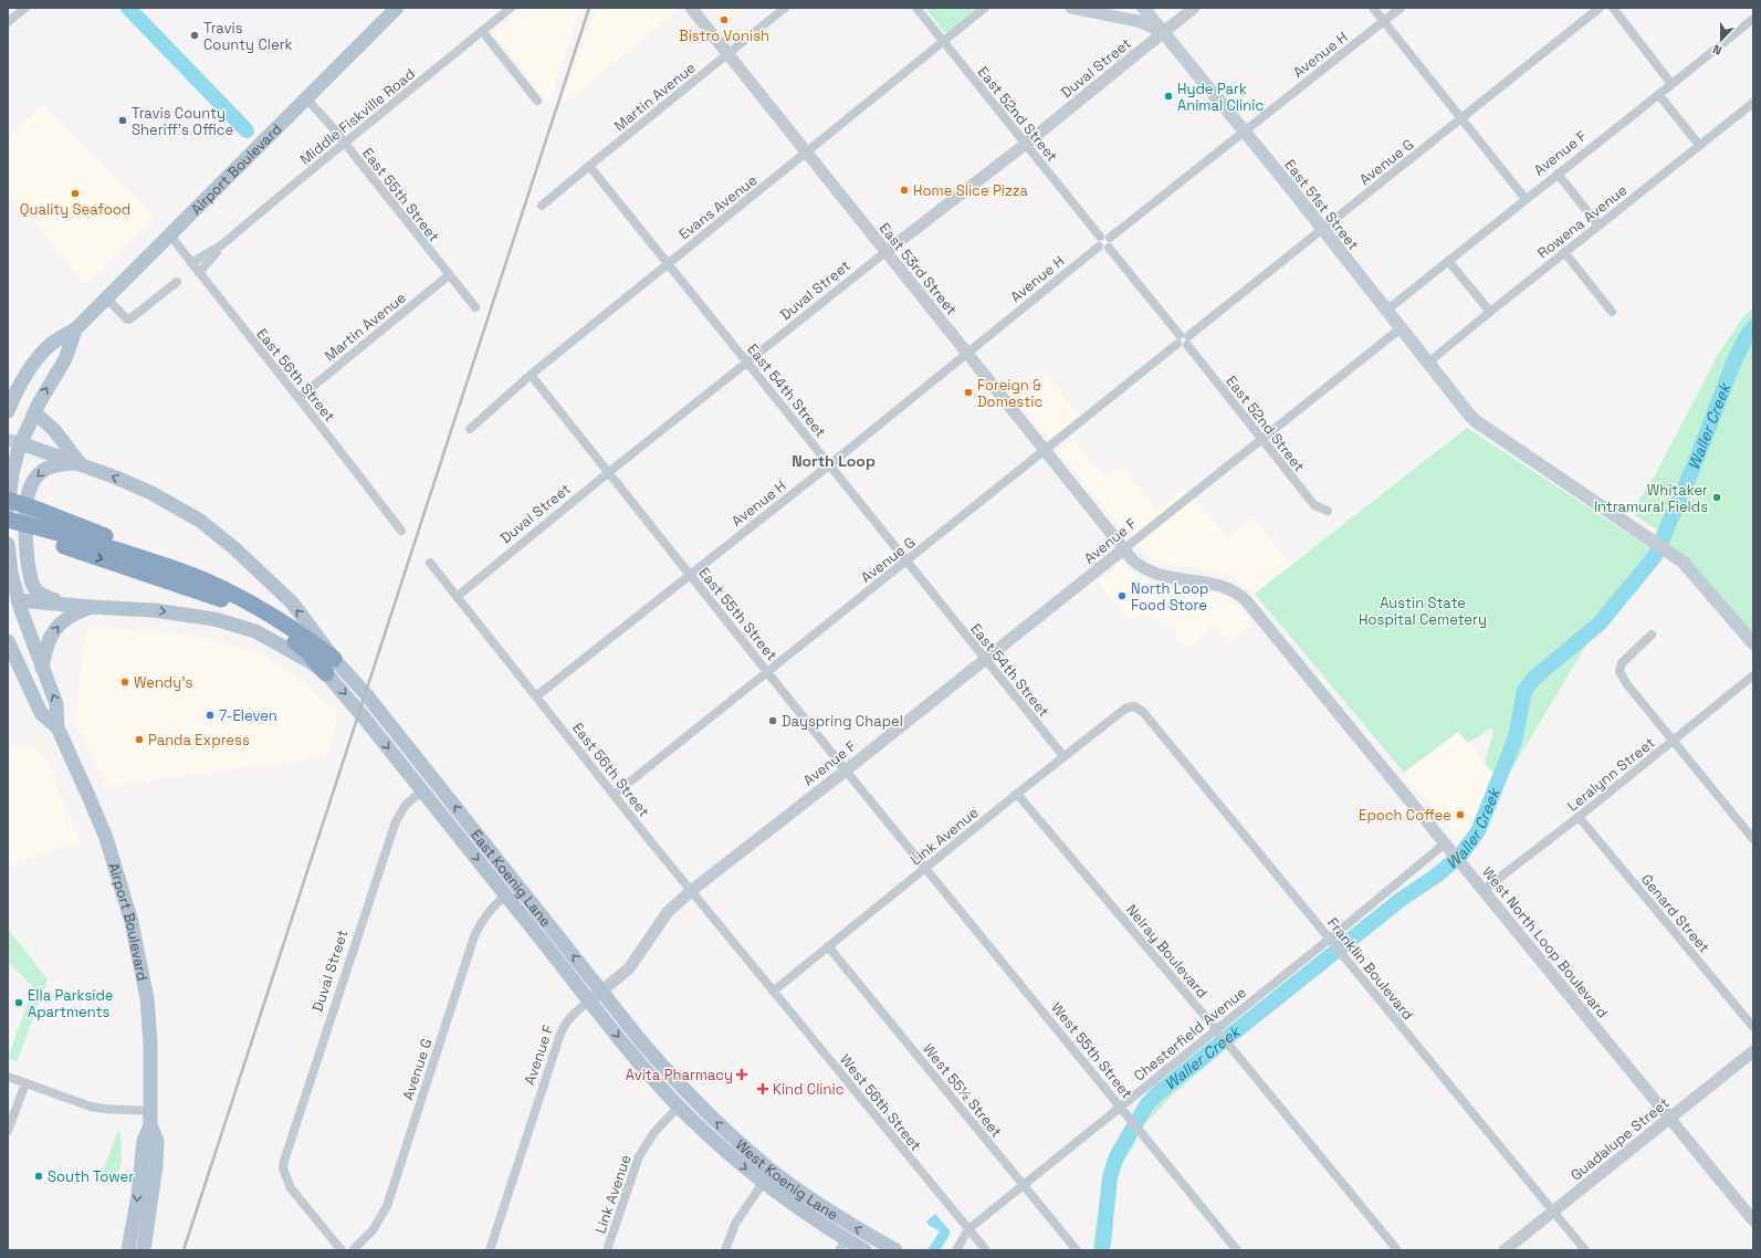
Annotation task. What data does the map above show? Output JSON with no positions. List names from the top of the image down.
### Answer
{
  "streets": {
    "main road": [
      "Airport Boulevard",
      "East 51st Street",
      "East Koenig Lane",
      "West Koenig Lane"
    ],
    "street": [
      "Avenue H",
      "Duval Street",
      "Martin Avenue",
      "East 52nd Street",
      "Middle Fiskville Road",
      "Avenue F",
      "Avenue G",
      "East 55th Street",
      "Evans Avenue",
      "Rowena Avenue",
      "East 53rd Street",
      "East 56th Street",
      "East 54th Street",
      "Leralynn Street",
      "Link Avenue",
      "Genard Street",
      "West North Loop Boulevard",
      "Nelray Boulevard",
      "Franklin Boulevard",
      "Chesterfield Avenue",
      "West 55th Street",
      "West 55½ Street",
      "West 56th Street",
      "Guadalupe Street"
    ]
  },
  "crossings": [
    ["Avenue H", "East 52nd Street"],
    ["Avenue H", "East 55th Street"],
    ["Avenue H", "East 51st Street"],
    ["Avenue H", "East 53rd Street"],
    ["Avenue H", "East 56th Street"],
    ["Avenue H", "East 54th Street"],
    ["Duval Street", "East 52nd Street"],
    ["Duval Street", "East 55th Street"],
    ["Duval Street", "East 51st Street"],
    ["Duval Street", "East 53rd Street"],
    ["Duval Street", "East 56th Street"],
    ["Duval Street", "East 54th Street"],
    ["Duval Street", "East Koenig Lane"],
    ["Martin Avenue", "East 55th Street"],
    ["Martin Avenue", "East 53rd Street"],
    ["Martin Avenue", "East 56th Street"],
    ["Martin Avenue", "East 54th Street"],
    ["East 52nd Street", "Avenue F"],
    ["East 52nd Street", "Avenue G"],
    ["East 52nd Street", "Evans Avenue"],
    ["Middle Fiskville Road", "East 55th Street"],
    ["Middle Fiskville Road", "East 56th Street"],
    ["Avenue F", "East 55th Street"],
    ["Avenue F", "East 51st Street"],
    ["Avenue F", "East 53rd Street"],
    ["Avenue F", "East 56th Street"],
    ["Avenue F", "East 54th Street"],
    ["Avenue F", "East Koenig Lane"],
    ["Avenue G", "East 55th Street"],
    ["Avenue G", "East 51st Street"],
    ["Avenue G", "East 53rd Street"],
    ["Avenue G", "East 56th Street"],
    ["Avenue G", "East 54th Street"],
    ["Avenue G", "East Koenig Lane"],
    ["Airport Boulevard", "East 55th Street"],
    ["Airport Boulevard", "East 56th Street"],
    ["East 55th Street", "Evans Avenue"],
    ["East 55th Street", "Link Avenue"],
    ["East 55th Street", "West 55th Street"],
    ["East 51st Street", "Rowena Avenue"],
    ["Evans Avenue", "East 53rd Street"],
    ["Evans Avenue", "East 54th Street"],
    ["East 53rd Street", "West North Loop Boulevard"],
    ["East 56th Street", "Link Avenue"],
    ["East 56th Street", "West 56th Street"],
    ["East 54th Street", "Link Avenue"],
    ["Leralynn Street", "Genard Street"],
    ["Leralynn Street", "West North Loop Boulevard"],
    ["Link Avenue", "East Koenig Lane"],
    ["Link Avenue", "Nelray Boulevard"],
    ["Link Avenue", "Franklin Boulevard"],
    ["Link Avenue", "West 55th Street"],
    ["Link Avenue", "West 55½ Street"],
    ["Link Avenue", "West 56th Street"],
    ["Link Avenue", "West Koenig Lane"],
    ["East Koenig Lane", "West Koenig Lane"],
    ["West North Loop Boulevard", "Chesterfield Avenue"],
    ["West North Loop Boulevard", "Guadalupe Street"],
    ["Nelray Boulevard", "Chesterfield Avenue"],
    ["Franklin Boulevard", "Chesterfield Avenue"],
    ["Franklin Boulevard", "Guadalupe Street"],
    ["Chesterfield Avenue", "West 55th Street"],
    ["Chesterfield Avenue", "West 55½ Street"],
    ["Chesterfield Avenue", "West 56th Street"]
  ],
  "districts": ["North Loop"],
  "water": ["Waller Creek"],
  "parks": ["Austin State Hospital Cemetery"],
  "places": {
    "other": [
      "Bistro Vonish",
      "Travis County Clerk",
      "Hyde Park Animal Clinic",
      "Travis County Sheriff's Office",
      "Home Slice Pizza",
      "Quality Seafood",
      "Foreign & Domestic",
      "Whitaker Intramural Fields",
      "North Loop Food Store",
      "Wendy's",
      "7-Eleven",
      "Dayspring Chapel",
      "Panda Express",
      "Epoch Coffee",
      "Ella Parkside Apartments",
      "South Tower"
    ],
    "health": ["Avita Pharmacy", "Kind Clinic"]
  },
  "north": "bottom"
}
